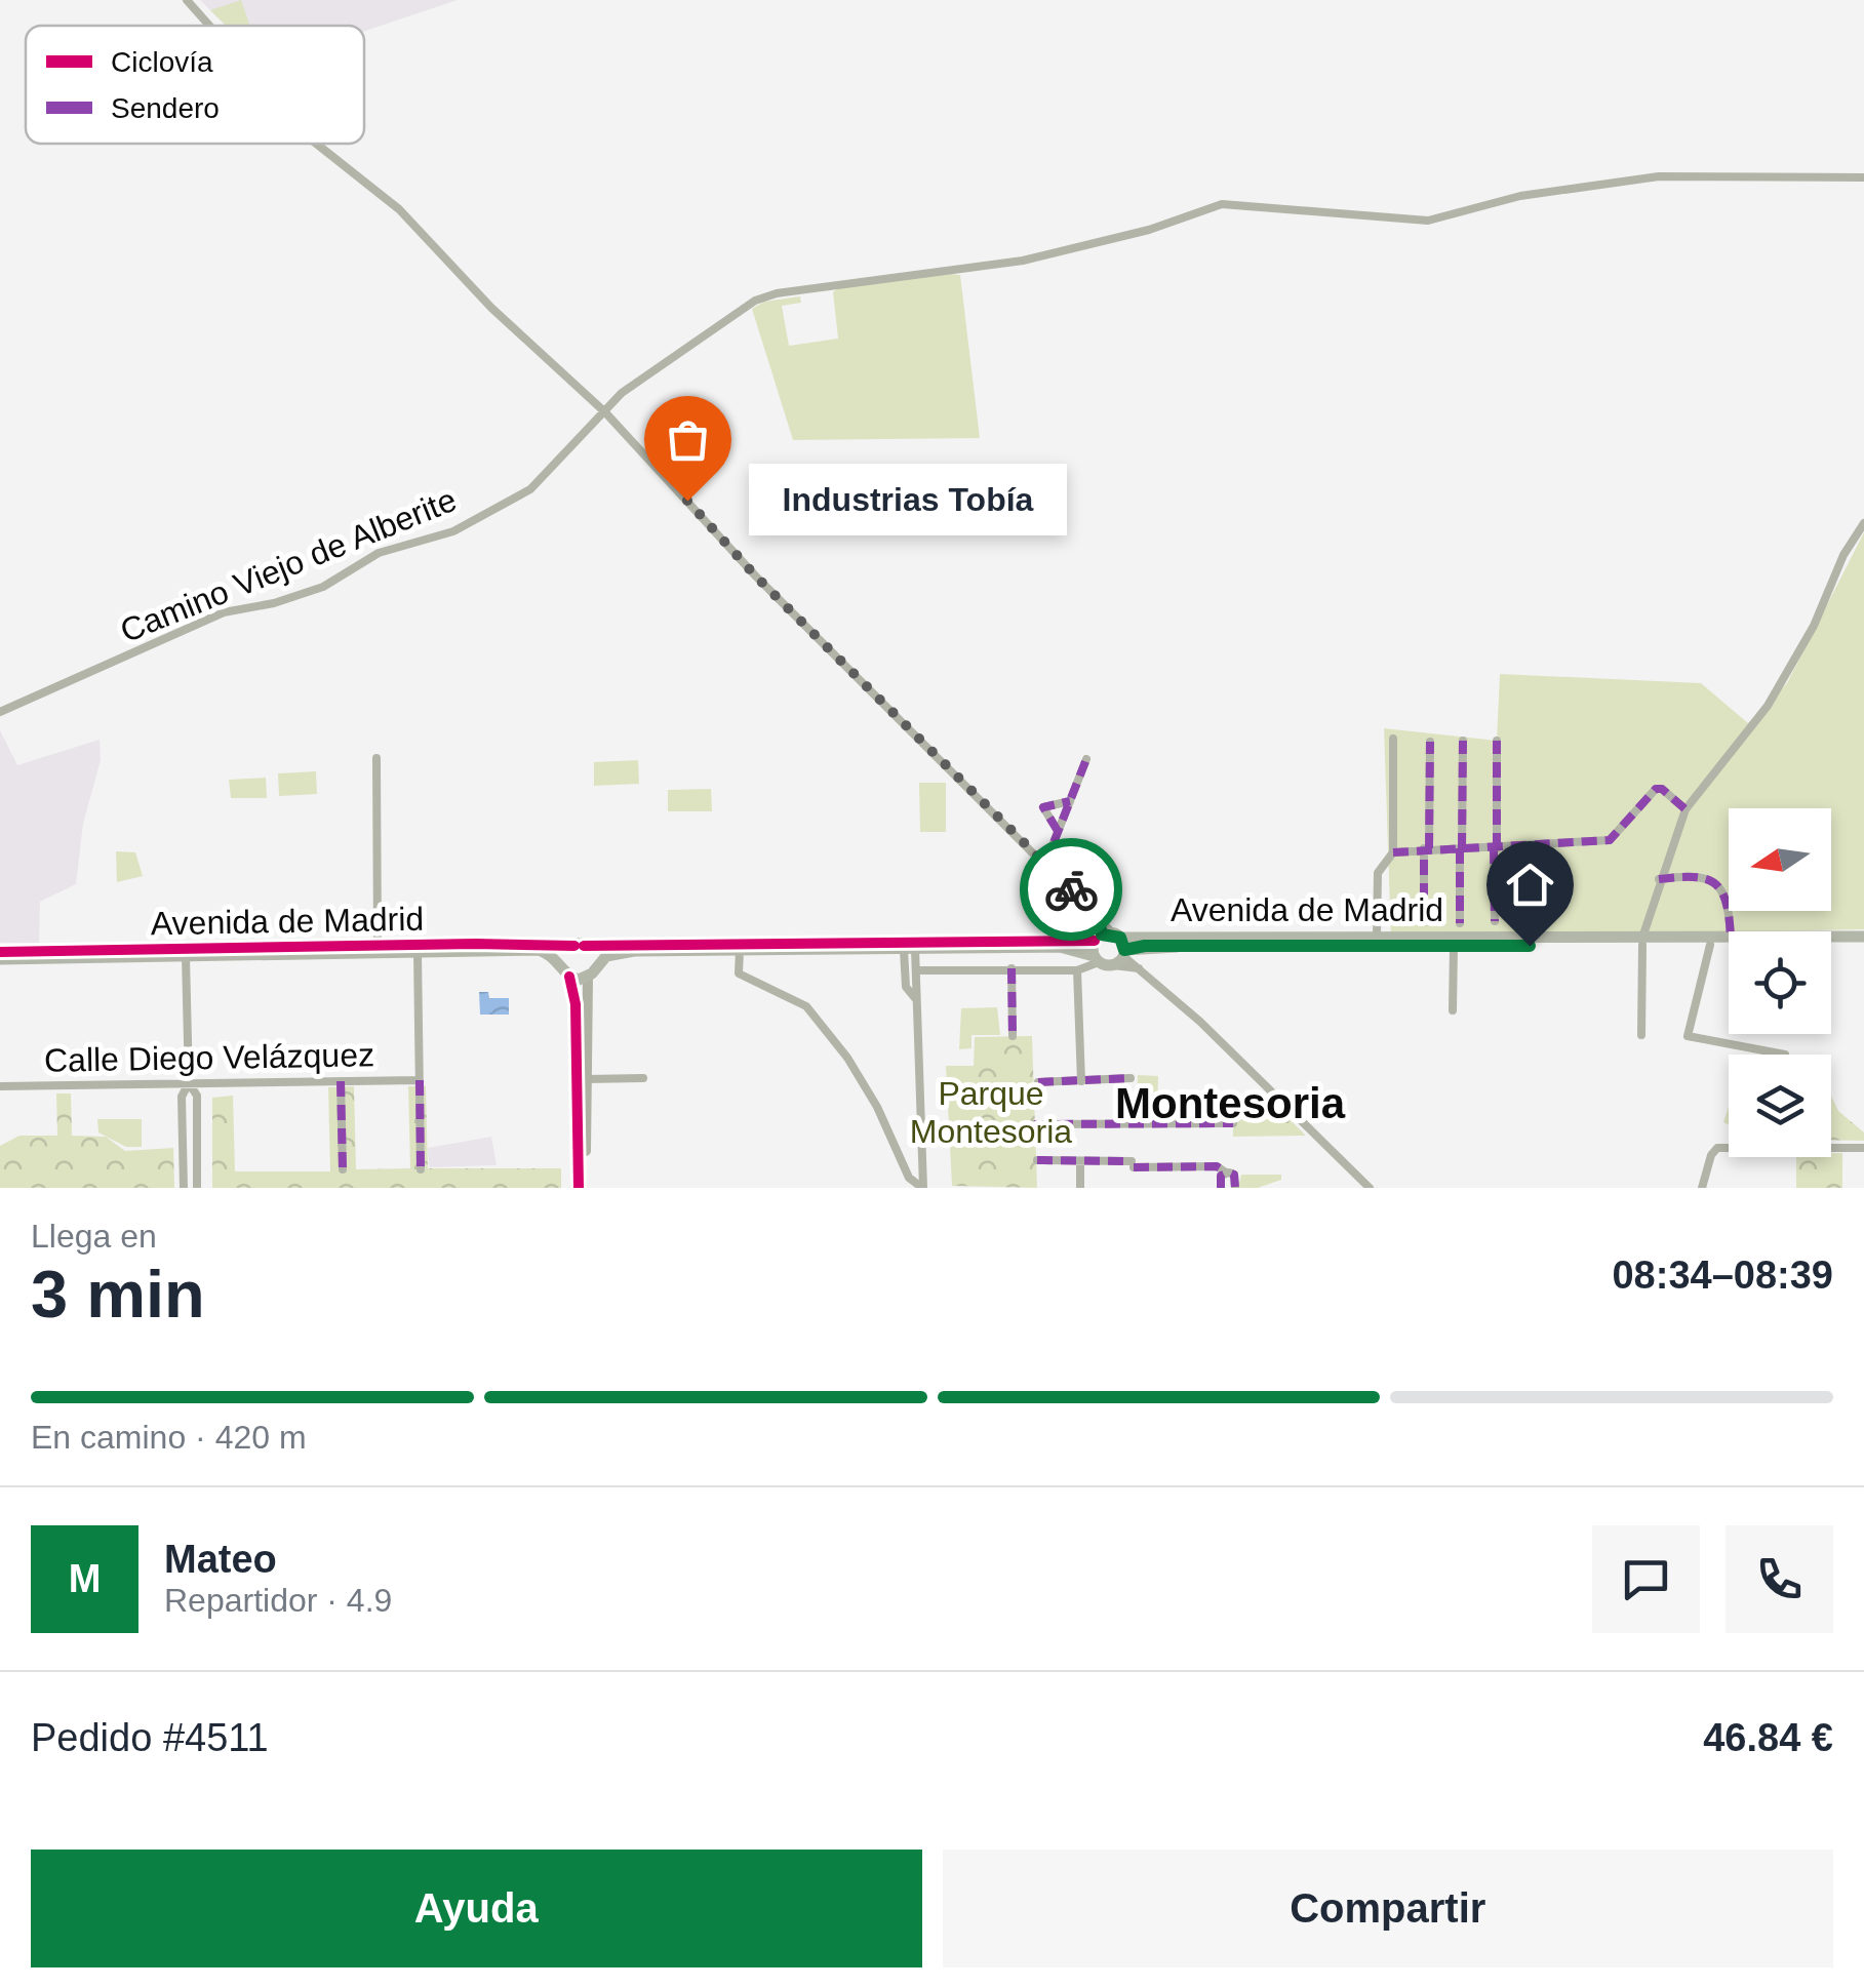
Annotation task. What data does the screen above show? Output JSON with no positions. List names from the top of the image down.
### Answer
{
  "streets": {
    "main road": ["Avenida de Madrid"],
    "street": ["Camino Viejo de Alberite", "Calle Diego Velázquez"]
  },
  "districts": ["Montesoria"],
  "parks": ["Parque Montesoria"],
  "places": ["Industrias Tobía"],
  "legend": ["Ciclovía", "Sendero"],
  "north": "left",
  "page": {
    "bubble": "Industrias Tobía",
    "heading": ["3 min", "Llega en", "08:34–08:39"],
    "panel": [
      "Mateo",
      "Repartidor · 4.9",
      "Pedido #4511",
      "46.84 €"
    ],
    "bar": "En camino · 420 m",
    "round": "M",
    "buttons": ["Ayuda", "Compartir"]
  }
}
